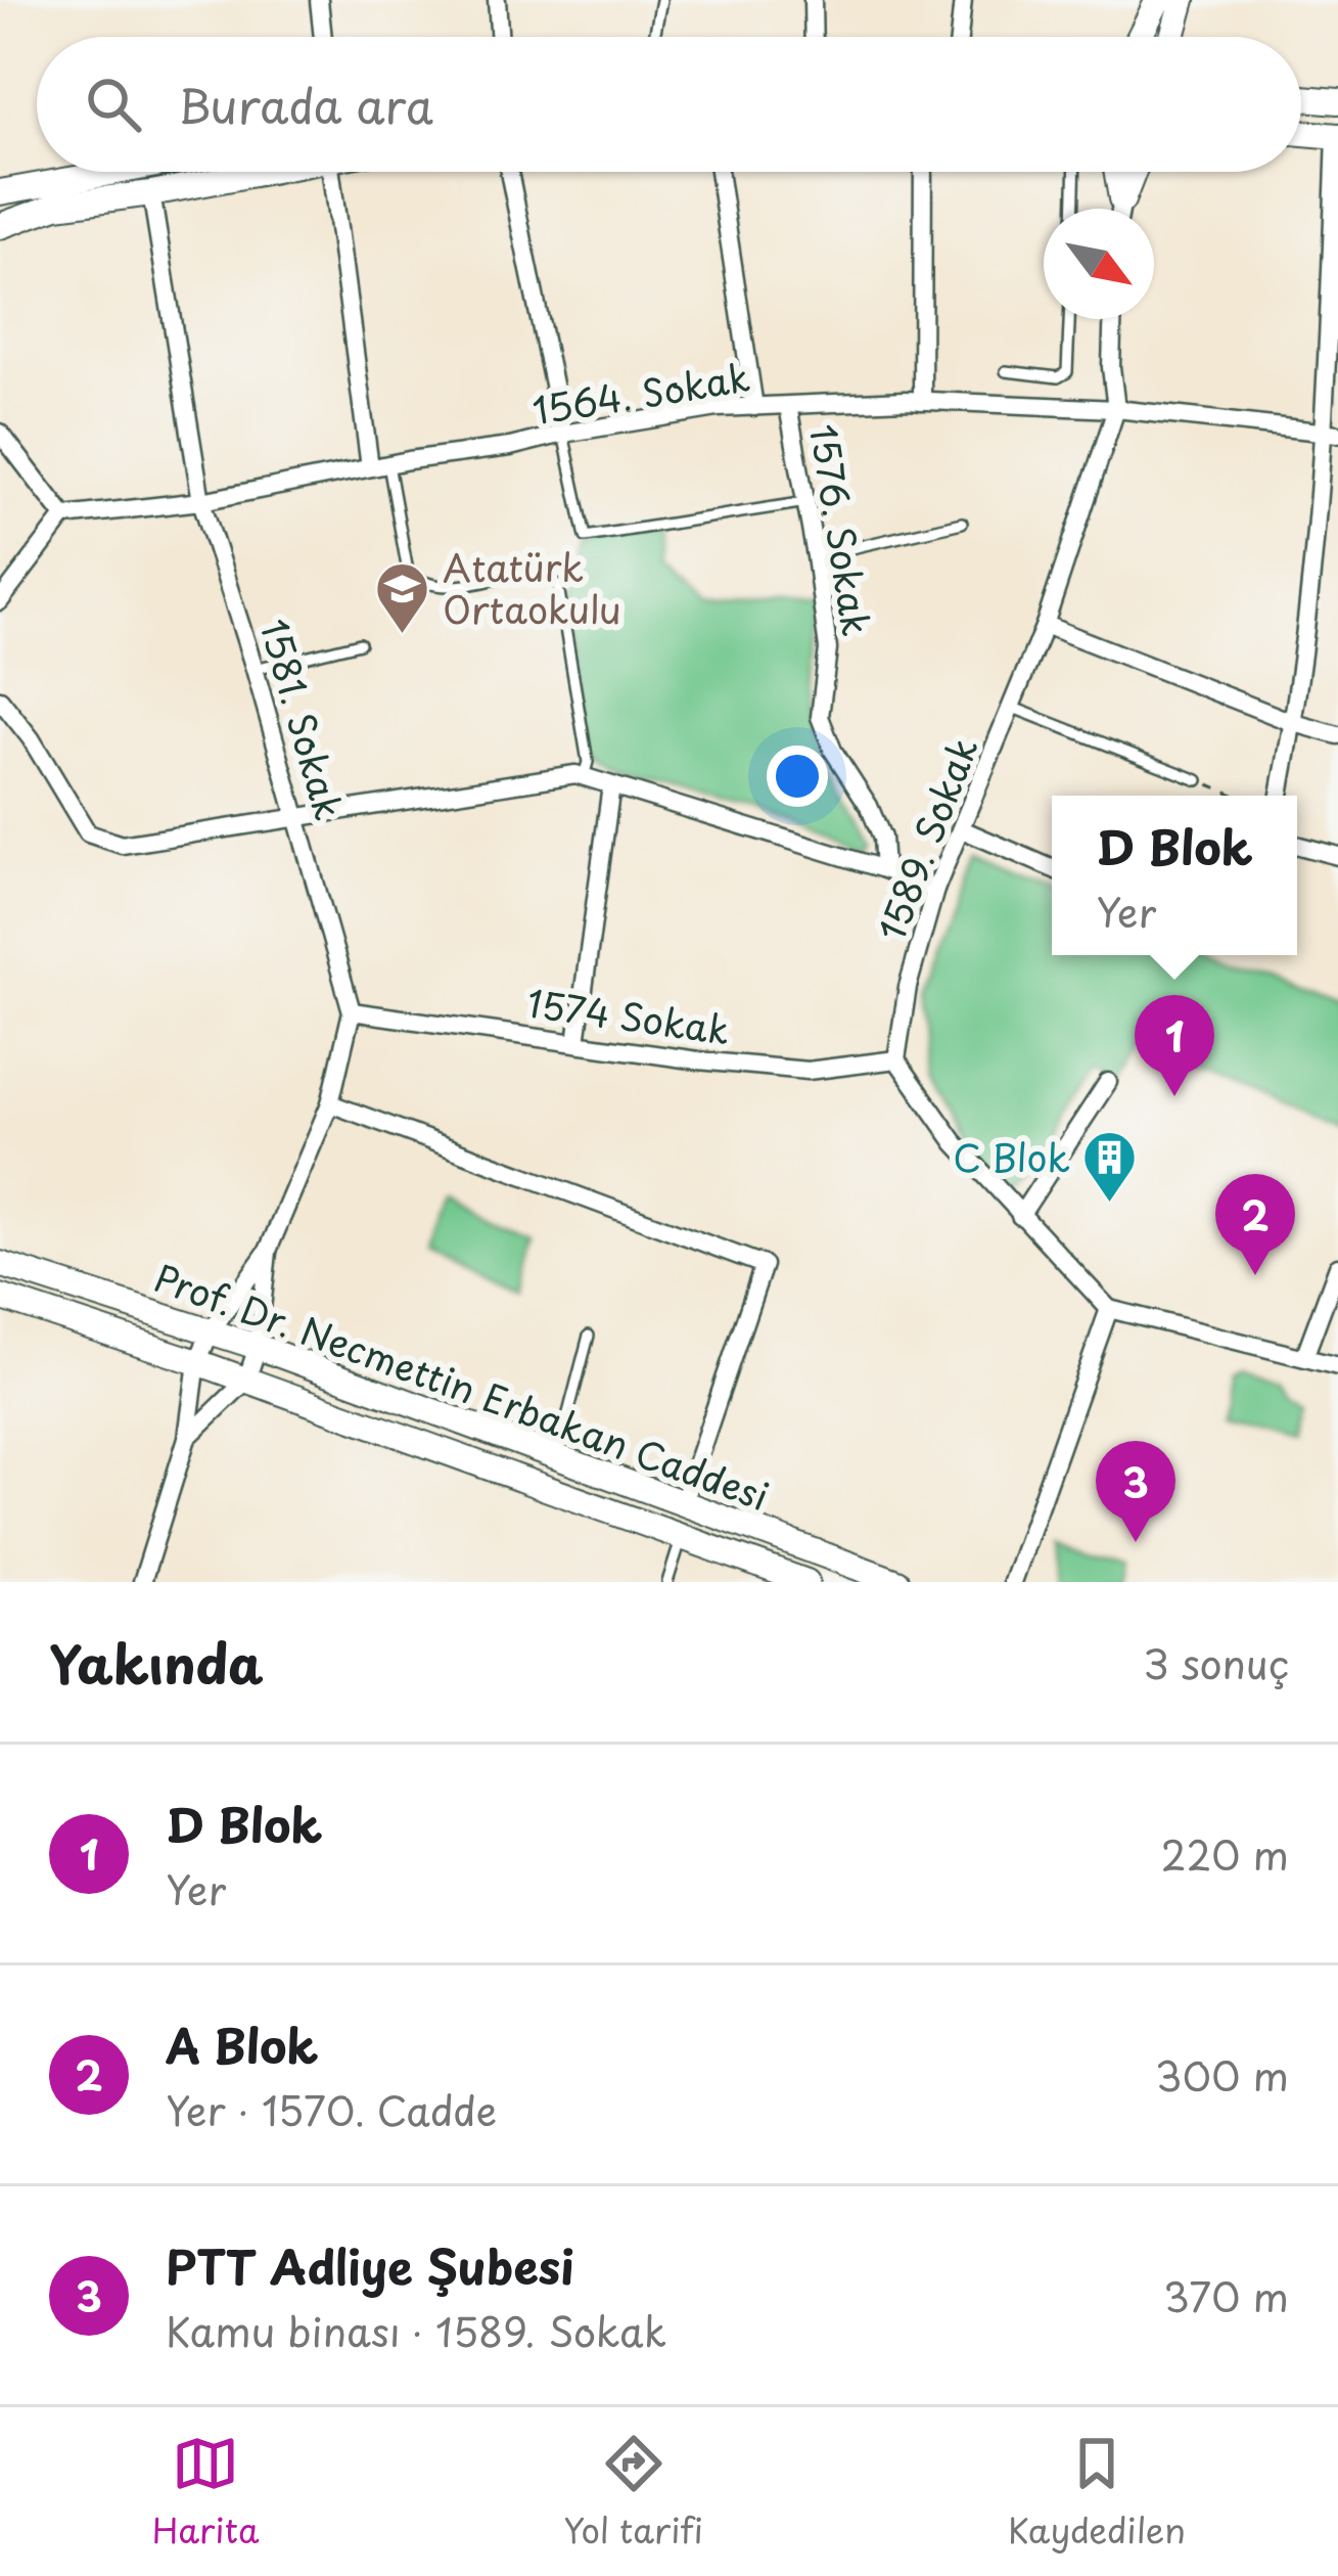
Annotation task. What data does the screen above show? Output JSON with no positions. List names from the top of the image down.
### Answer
{
  "streets": {
    "main road": ["Prof. Dr. Necmettin Erbakan Caddesi"],
    "street": [
      "1564. Sokak",
      "1576. Sokak",
      "1581. Sokak",
      "1589. Sokak",
      "1574 Sokak"
    ]
  },
  "crossings": [
    ["1564. Sokak", "1576. Sokak"],
    ["1564. Sokak", "1581. Sokak"],
    ["1564. Sokak", "1589. Sokak"],
    ["1581. Sokak", "1574 Sokak"],
    ["1589. Sokak", "1574 Sokak"]
  ],
  "places": {
    "school or university": ["Atatürk Ortaokulu"],
    "building": ["C Blok"]
  },
  "north": "bottom right",
  "page": {
    "search": "Burada ara",
    "popup": ["D Blok", "Yer"],
    "pins": ["1", "2", "3"],
    "heading": ["Yakında", "3 sonuç"],
    "list": [
      {
        "mark": "1",
        "name": "D Blok",
        "note": "Yer",
        "value": "220 m"
      },
      {
        "mark": "2",
        "name": "A Blok",
        "note": "Yer · 1570. Cadde",
        "value": "300 m"
      },
      {
        "mark": "3",
        "name": "PTT Adliye Şubesi",
        "note": "Kamu binası · 1589. Sokak",
        "value": "370 m"
      }
    ],
    "nav": ["Harita", "Yol tarifi", "Kaydedilen"]
  }
}
